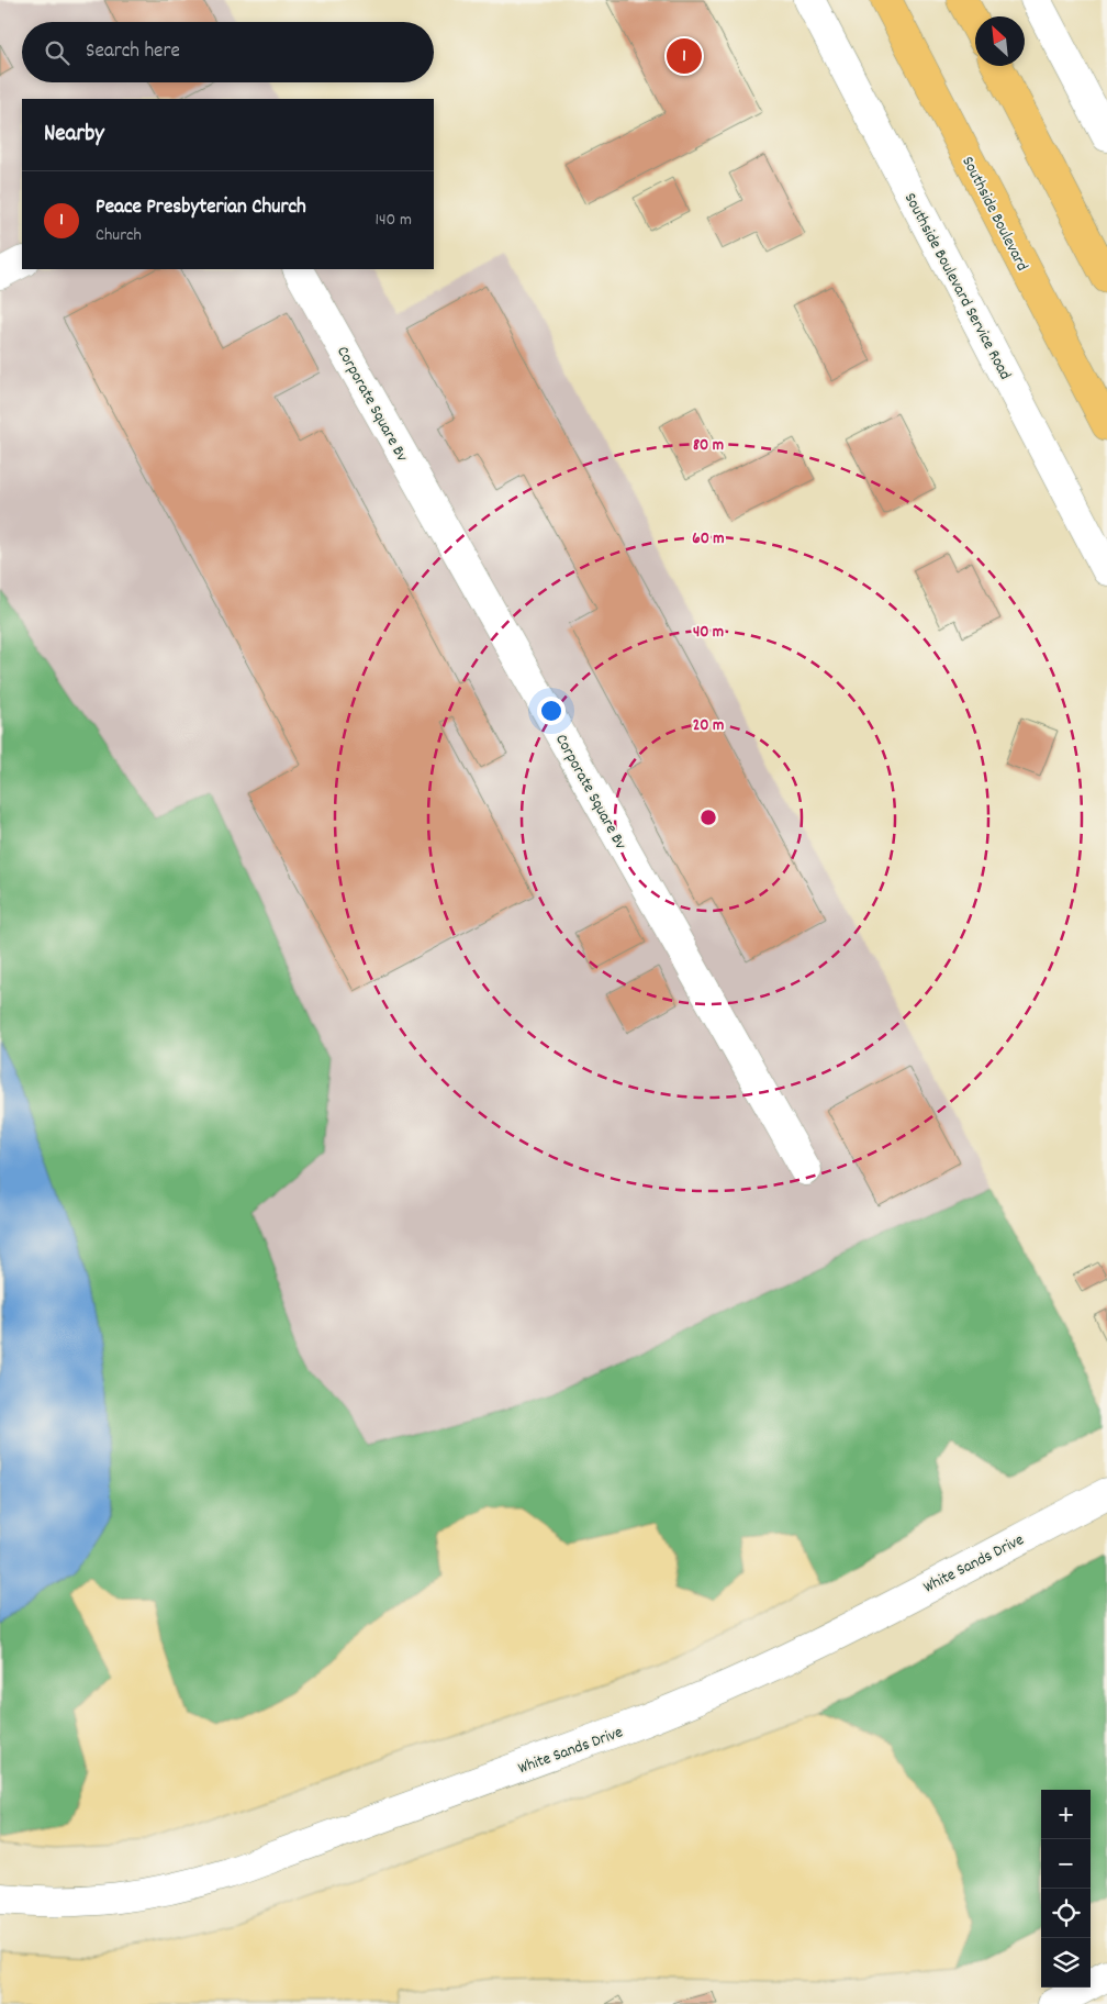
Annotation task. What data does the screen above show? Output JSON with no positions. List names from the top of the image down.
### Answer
{
  "streets": {
    "highway": ["Southside Boulevard"],
    "street": ["Southside Boulevard Service Road", "Corporate Square Bv", "White Sands Drive"]
  },
  "north": "top left",
  "page": {
    "search": "Search here",
    "pins": "1",
    "heading": "Nearby",
    "list": [
      {
        "mark": "1",
        "name": "Peace Presbyterian Church",
        "note": "Church",
        "value": "140 m"
      }
    ],
    "map_buttons": ["+", "−"]
  },
  "rings": [
    "80 m",
    "60 m",
    "40 m",
    "20 m"
  ]
}
